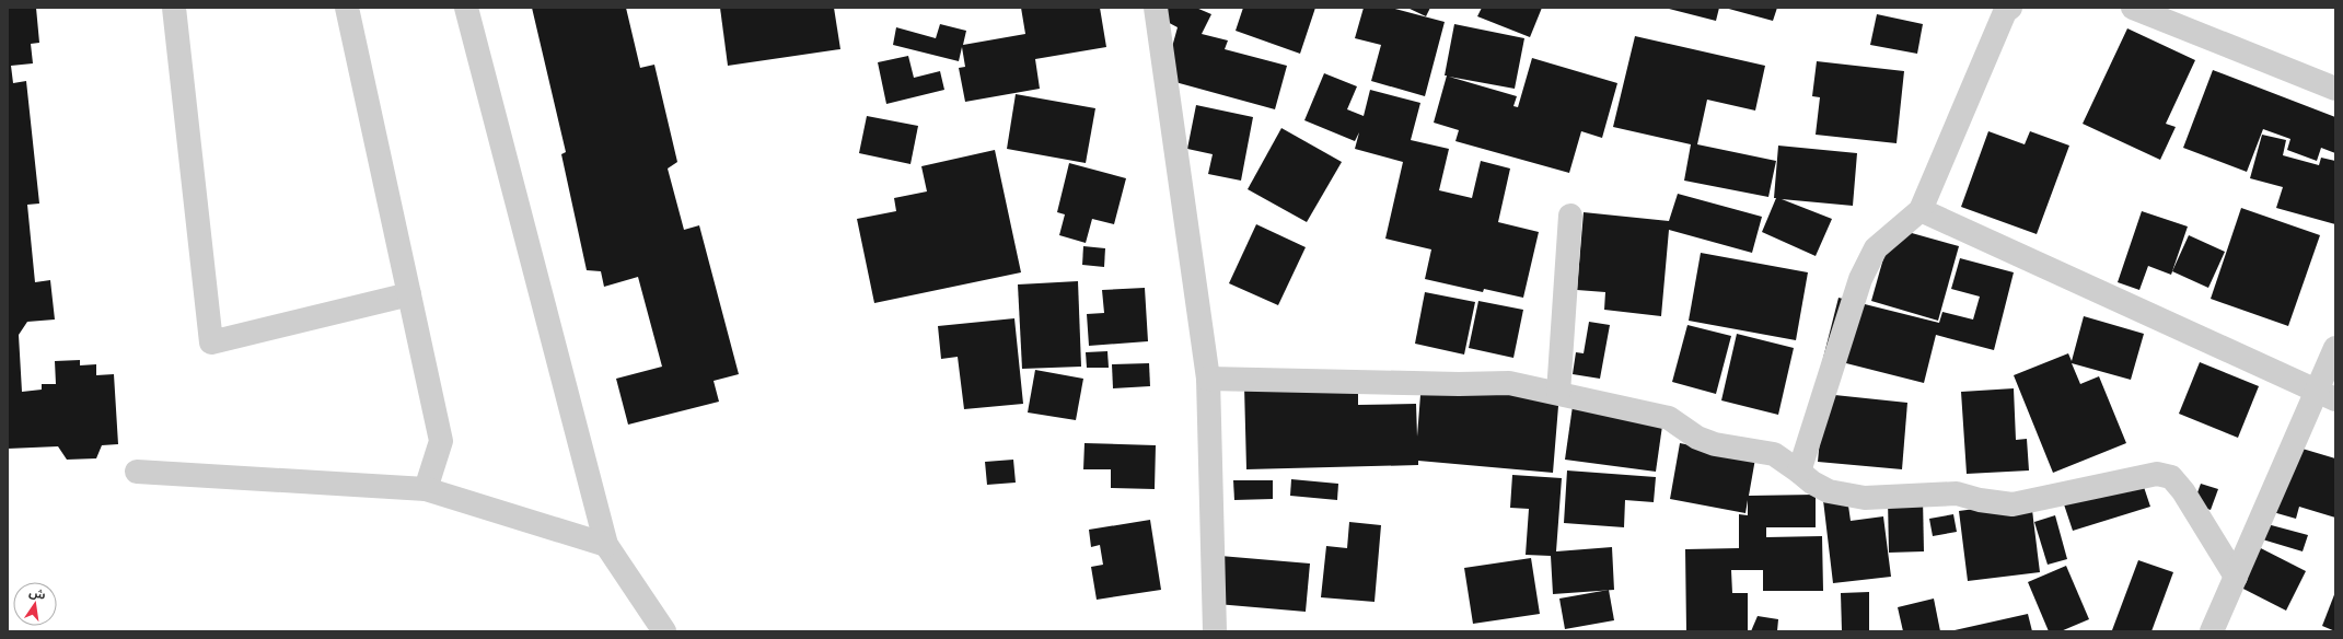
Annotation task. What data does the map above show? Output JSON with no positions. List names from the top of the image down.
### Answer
{
  "north": "top"
}
